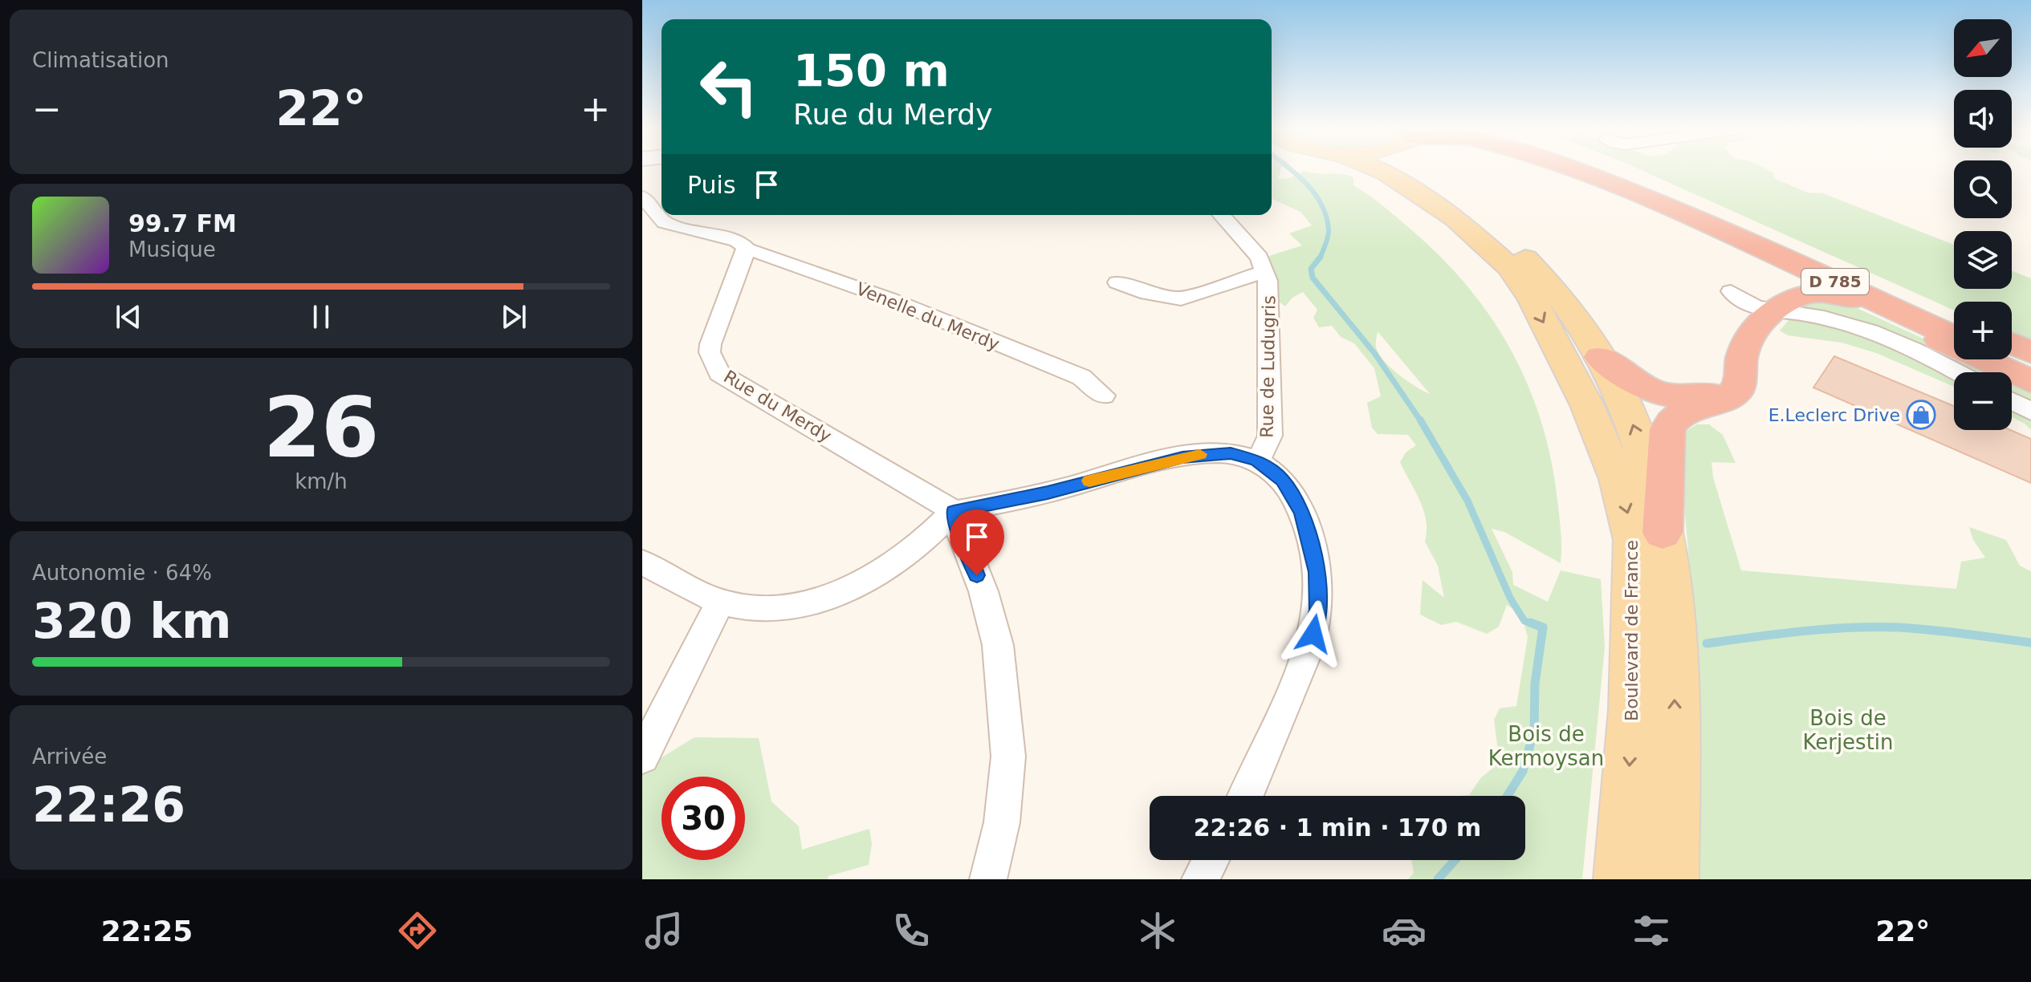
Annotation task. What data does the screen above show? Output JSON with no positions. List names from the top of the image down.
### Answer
{
  "streets": {
    "highway": ["D 785"],
    "main road": ["Boulevard de France"],
    "street": ["Venelle du Merdy", "Rue de Ludugris", "Rue du Merdy"]
  },
  "crossings": [
    ["Venelle du Merdy", "Rue du Merdy"]
  ],
  "parks": ["Bois de Kerjestin", "Bois de Kermoysan"],
  "places": {
    "shop": ["E.Leclerc Drive"]
  },
  "north": "bottom left",
  "page": {
    "tile": [
      "Climatisation",
      ["26", "km/h"],
      ["Autonomie · 64%", "320 km"],
      ["Arrivée", "22:26"]
    ],
    "map_buttons": ["+", "−"],
    "turn": ["150 m", "Rue du Merdy"],
    "heat": ["−", "22°", "+"],
    "then": "Puis",
    "song": ["99.7 FM", "Musique"],
    "limit": "30",
    "trip": "22:26 · 1 min · 170 m",
    "tabs": ["22:25", "22°"]
  }
}
